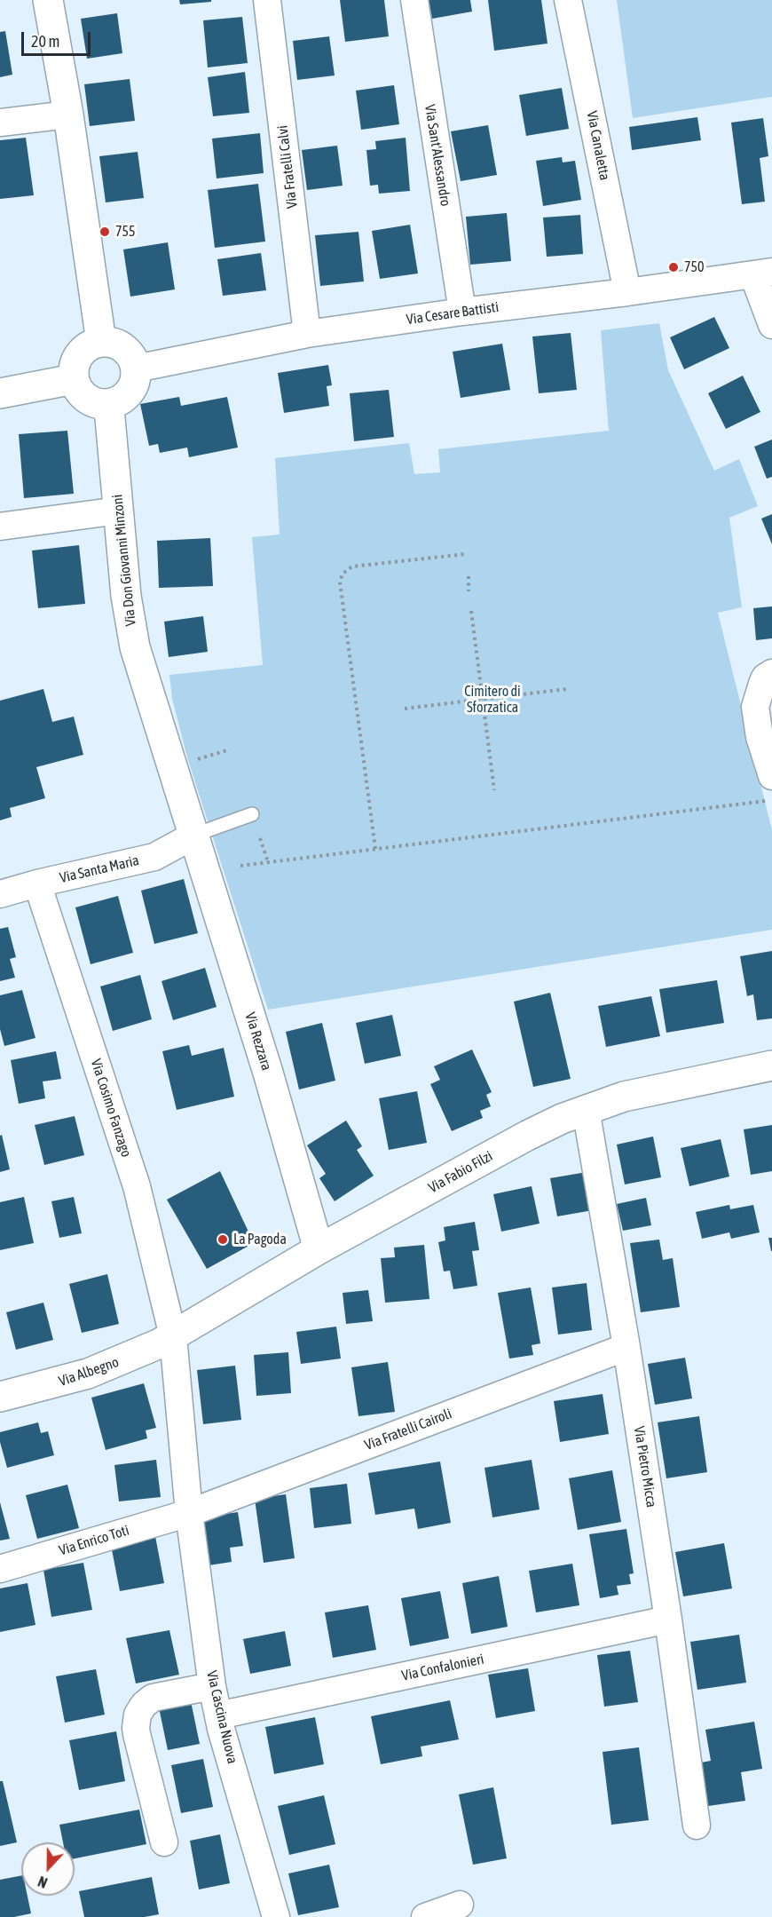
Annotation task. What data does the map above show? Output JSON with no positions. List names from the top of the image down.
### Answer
{
  "streets": {
    "street": [
      "Via Canaletta",
      "Via Sant'Alessandro",
      "Via Fratelli Calvi",
      "Via Cesare Battisti",
      "Via Don Giovanni Minzoni",
      "Via Santa Maria",
      "Via Rezzara",
      "Via Cosimo Fanzago",
      "Via Fabio Filzi",
      "Via Albegno",
      "Via Fratelli Cairoli",
      "Via Pietro Micca",
      "Via Enrico Toti",
      "Via Confalonieri",
      "Via Cascina Nuova"
    ]
  },
  "crossings": [
    ["Via Canaletta", "Via Cesare Battisti"],
    ["Via Sant'Alessandro", "Via Cesare Battisti"],
    ["Via Fratelli Calvi", "Via Cesare Battisti"],
    ["Via Cesare Battisti", "Via Don Giovanni Minzoni"],
    ["Via Don Giovanni Minzoni", "Via Santa Maria"],
    ["Via Don Giovanni Minzoni", "Via Rezzara"],
    ["Via Santa Maria", "Via Rezzara"],
    ["Via Santa Maria", "Via Cosimo Fanzago"],
    ["Via Rezzara", "Via Fabio Filzi"],
    ["Via Cosimo Fanzago", "Via Fabio Filzi"],
    ["Via Cosimo Fanzago", "Via Albegno"],
    ["Via Cosimo Fanzago", "Via Fratelli Cairoli"],
    ["Via Cosimo Fanzago", "Via Enrico Toti"],
    ["Via Cosimo Fanzago", "Via Cascina Nuova"],
    ["Via Fabio Filzi", "Via Albegno"],
    ["Via Fabio Filzi", "Via Pietro Micca"],
    ["Via Fratelli Cairoli", "Via Pietro Micca"],
    ["Via Fratelli Cairoli", "Via Enrico Toti"],
    ["Via Fratelli Cairoli", "Via Cascina Nuova"],
    ["Via Pietro Micca", "Via Confalonieri"],
    ["Via Enrico Toti", "Via Cascina Nuova"],
    ["Via Confalonieri", "Via Cascina Nuova"]
  ],
  "parks": ["Cimitero di Sforzatica"],
  "places": ["755", "750", "La Pagoda"],
  "scale_bar": "20 m",
  "north": "bottom"
}
